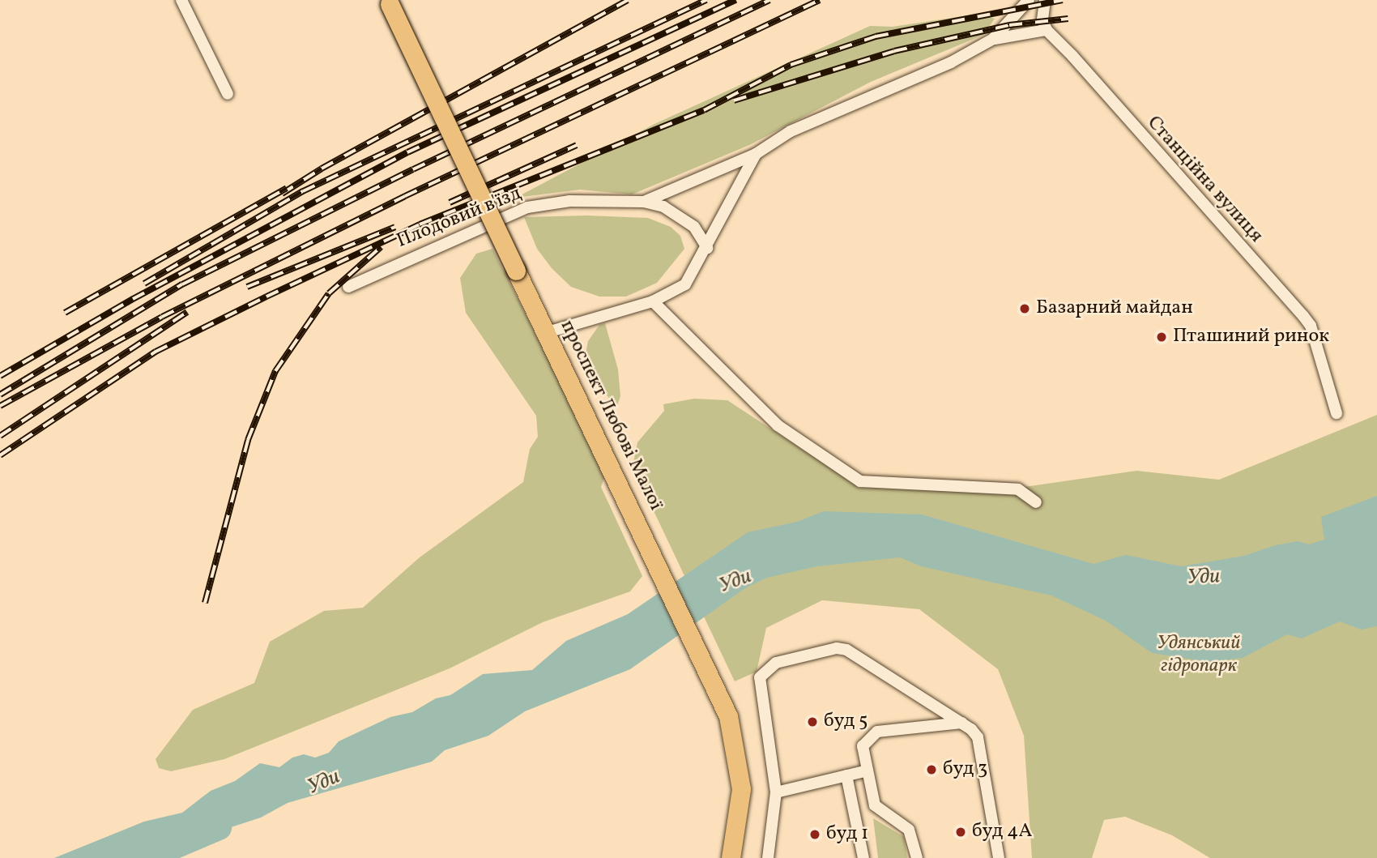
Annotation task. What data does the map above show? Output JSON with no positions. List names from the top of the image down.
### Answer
{
  "streets": {
    "main road": ["проспект Любові Малої"],
    "street": ["Станційна вулиця", "Плодовий в'їзд"]
  },
  "water": ["Уди"],
  "parks": ["Удянський гідропарк"],
  "places": [
    "Базарний майдан",
    "Пташиний ринок",
    "буд 5",
    "буд 3",
    "буд 4А",
    "буд 1"
  ]
}
